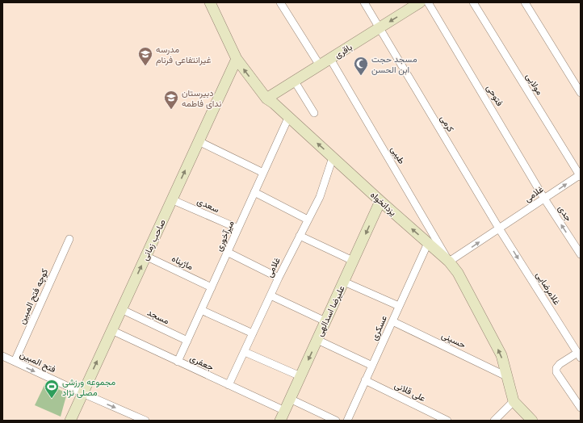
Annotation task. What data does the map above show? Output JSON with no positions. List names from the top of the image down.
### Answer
{
  "streets": {
    "street": [
      "باقری",
      "مولایی",
      "فتوحی",
      "کرمی",
      "طیبی",
      "غلامی",
      "یزدانخواه",
      "سعدی",
      "جدی",
      "میرآخوری",
      "صاحب زمانی",
      "ماژپناه",
      "غلامرضایی",
      "کوچه فتح المبین",
      "علیرضا اسدالهی",
      "مسجد",
      "عسکری",
      "حسینی",
      "فتح المبین",
      "جعفری",
      "علی قلانی"
    ]
  },
  "crossings": [
    ["باقری", "کرمی"],
    ["باقری", "طیبی"],
    ["باقری", "یزدانخواه"],
    ["مولایی", "غلامی"],
    ["فتوحی", "غلامی"],
    ["فتوحی", "جدی"],
    ["کرمی", "غلامی"],
    ["کرمی", "غلامرضایی"],
    ["طیبی", "غلامی"],
    ["طیبی", "یزدانخواه"],
    ["غلامی", "یزدانخواه"],
    ["غلامی", "جدی"],
    ["غلامی", "غلامرضایی"],
    ["غلامی", "جعفری"],
    ["یزدانخواه", "میرآخوری"],
    ["یزدانخواه", "صاحب زمانی"],
    ["یزدانخواه", "علیرضا اسدالهی"],
    ["یزدانخواه", "عسکری"],
    ["یزدانخواه", "حسینی"],
    ["سعدی", "میرآخوری"],
    ["سعدی", "صاحب زمانی"],
    ["میرآخوری", "ماژپناه"],
    ["میرآخوری", "مسجد"],
    ["میرآخوری", "جعفری"],
    ["صاحب زمانی", "ماژپناه"],
    ["صاحب زمانی", "مسجد"],
    ["صاحب زمانی", "فتح المبین"],
    ["صاحب زمانی", "جعفری"],
    ["کوچه فتح المبین", "فتح المبین"],
    ["علیرضا اسدالهی", "جعفری"],
    ["عسکری", "حسینی"],
    ["عسکری", "علی قلانی"]
  ],
  "one_way": [
    "جدی",
    "صاحب زمانی",
    "غلامرضایی",
    "علیرضا اسدالهی",
    "فتح المبین"
  ],
  "places": {
    "school or university": ["مدرسه غیرانتفاعی فرنام", "دبیرستان ندای فاطمه"],
    "mosque": ["مسجد حجت ابن الحسن"],
    "sports": ["مجموعه ورزشی مصلی نژاد"]
  }
}
